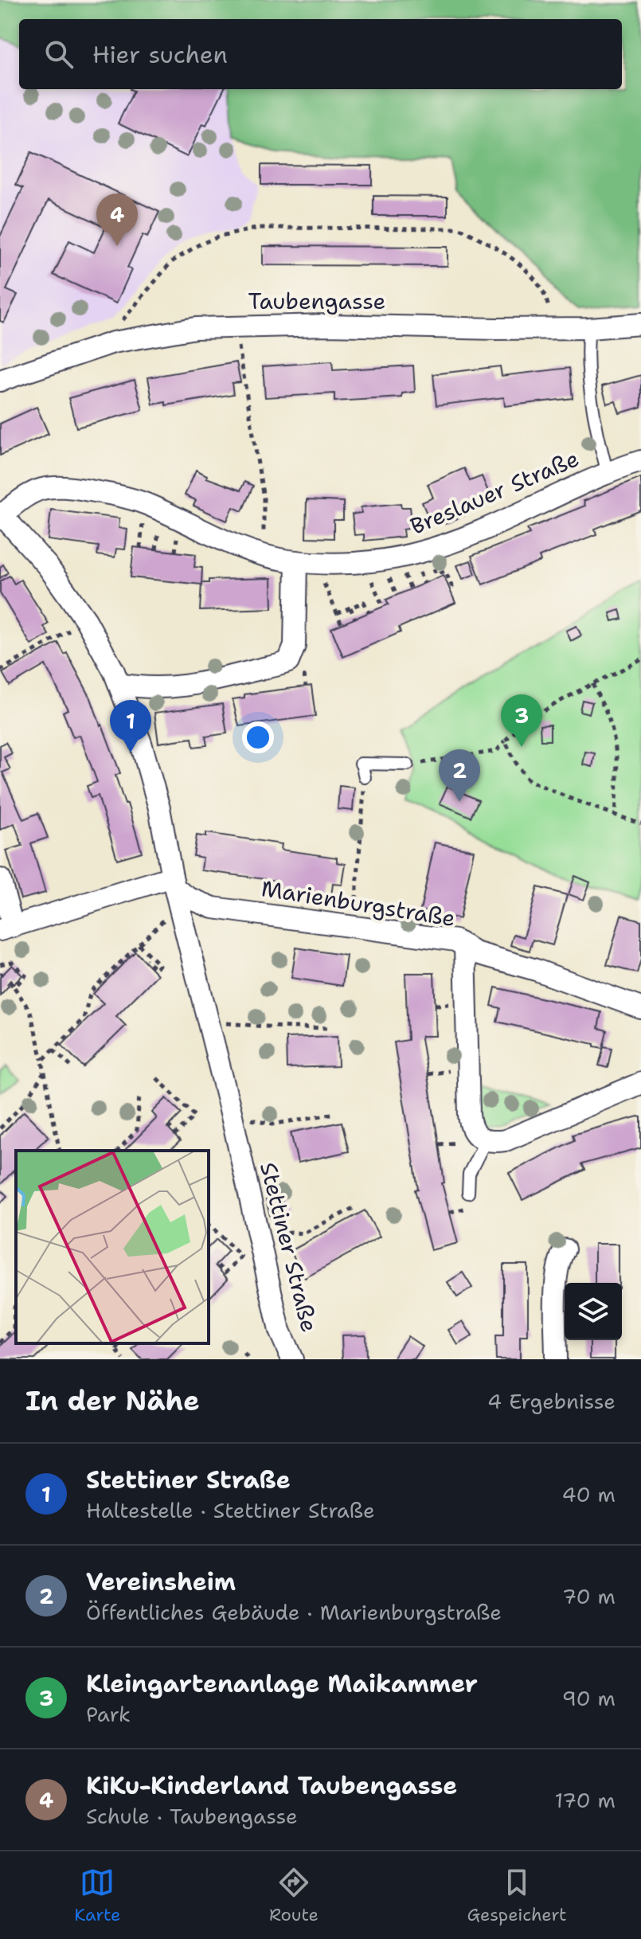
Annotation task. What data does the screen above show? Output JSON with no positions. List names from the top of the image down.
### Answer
{
  "streets": {
    "street": [
      "Taubengasse",
      "Breslauer Straße",
      "Marienburgstraße",
      "Stettiner Straße"
    ]
  },
  "crossings": [
    ["Taubengasse", "Breslauer Straße"],
    ["Breslauer Straße", "Stettiner Straße"],
    ["Marienburgstraße", "Stettiner Straße"]
  ],
  "page": {
    "search": "Hier suchen",
    "pins": [
      "4",
      "3",
      "1",
      "2"
    ],
    "heading": ["In der Nähe", "4 Ergebnisse"],
    "list": [
      {
        "mark": "1",
        "name": "Stettiner Straße",
        "note": "Haltestelle · Stettiner Straße",
        "value": "40 m"
      },
      {
        "mark": "2",
        "name": "Vereinsheim",
        "note": "Öffentliches Gebäude · Marienburgstraße",
        "value": "70 m"
      },
      {
        "mark": "3",
        "name": "Kleingartenanlage Maikammer",
        "note": "Park",
        "value": "90 m"
      },
      {
        "mark": "4",
        "name": "KiKu-Kinderland Taubengasse",
        "note": "Schule · Taubengasse",
        "value": "170 m"
      }
    ],
    "nav": ["Karte", "Route", "Gespeichert"]
  }
}
